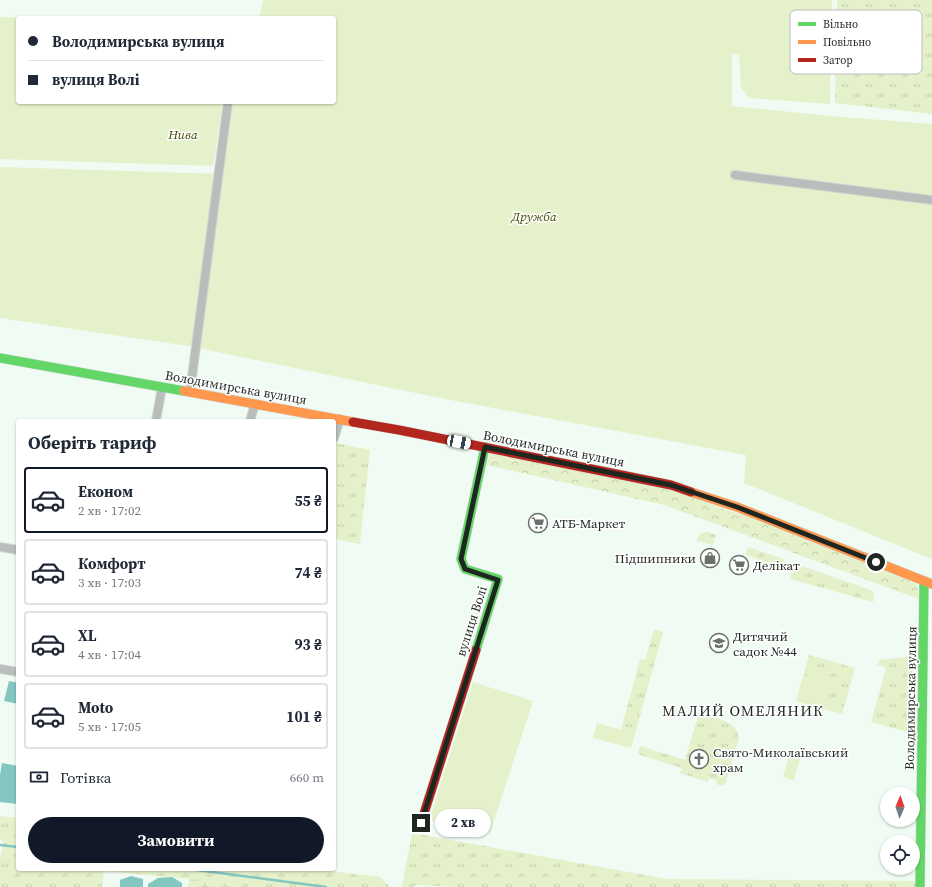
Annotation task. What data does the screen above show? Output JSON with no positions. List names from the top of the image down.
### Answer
{
  "streets": {
    "main road": ["Володимирська вулиця", "вулиця Волі"]
  },
  "crossings": [
    ["Володимирська вулиця", "вулиця Волі"]
  ],
  "districts": ["МАЛИЙ ОМЕЛЯНИК"],
  "parks": ["Нива", "Дружба"],
  "places": {
    "supermarket": ["АТБ-Маркет", "Делікат"],
    "shop": ["Підшипники"],
    "school or university": ["Дитячий садок №44"],
    "church": ["Свято-Миколаївський храм"]
  },
  "legend": ["Вільно", "Повільно", "Затор"],
  "north": "top",
  "page": {
    "banner": ["Володимирська вулиця", "вулиця Волі"],
    "heading": "Оберіть тариф",
    "list": [
      {
        "name": "Економ",
        "note": "2 хв · 17:02",
        "value": "55 ₴"
      },
      {
        "name": "Комфорт",
        "note": "3 хв · 17:03",
        "value": "74 ₴"
      },
      {
        "name": "XL",
        "note": "4 хв · 17:04",
        "value": "93 ₴"
      },
      {
        "name": "Moto",
        "note": "5 хв · 17:05",
        "value": "101 ₴"
      }
    ],
    "pay": ["Готівка", "660 m"],
    "bubble": "2 хв",
    "buttons": "Замовити"
  }
}
